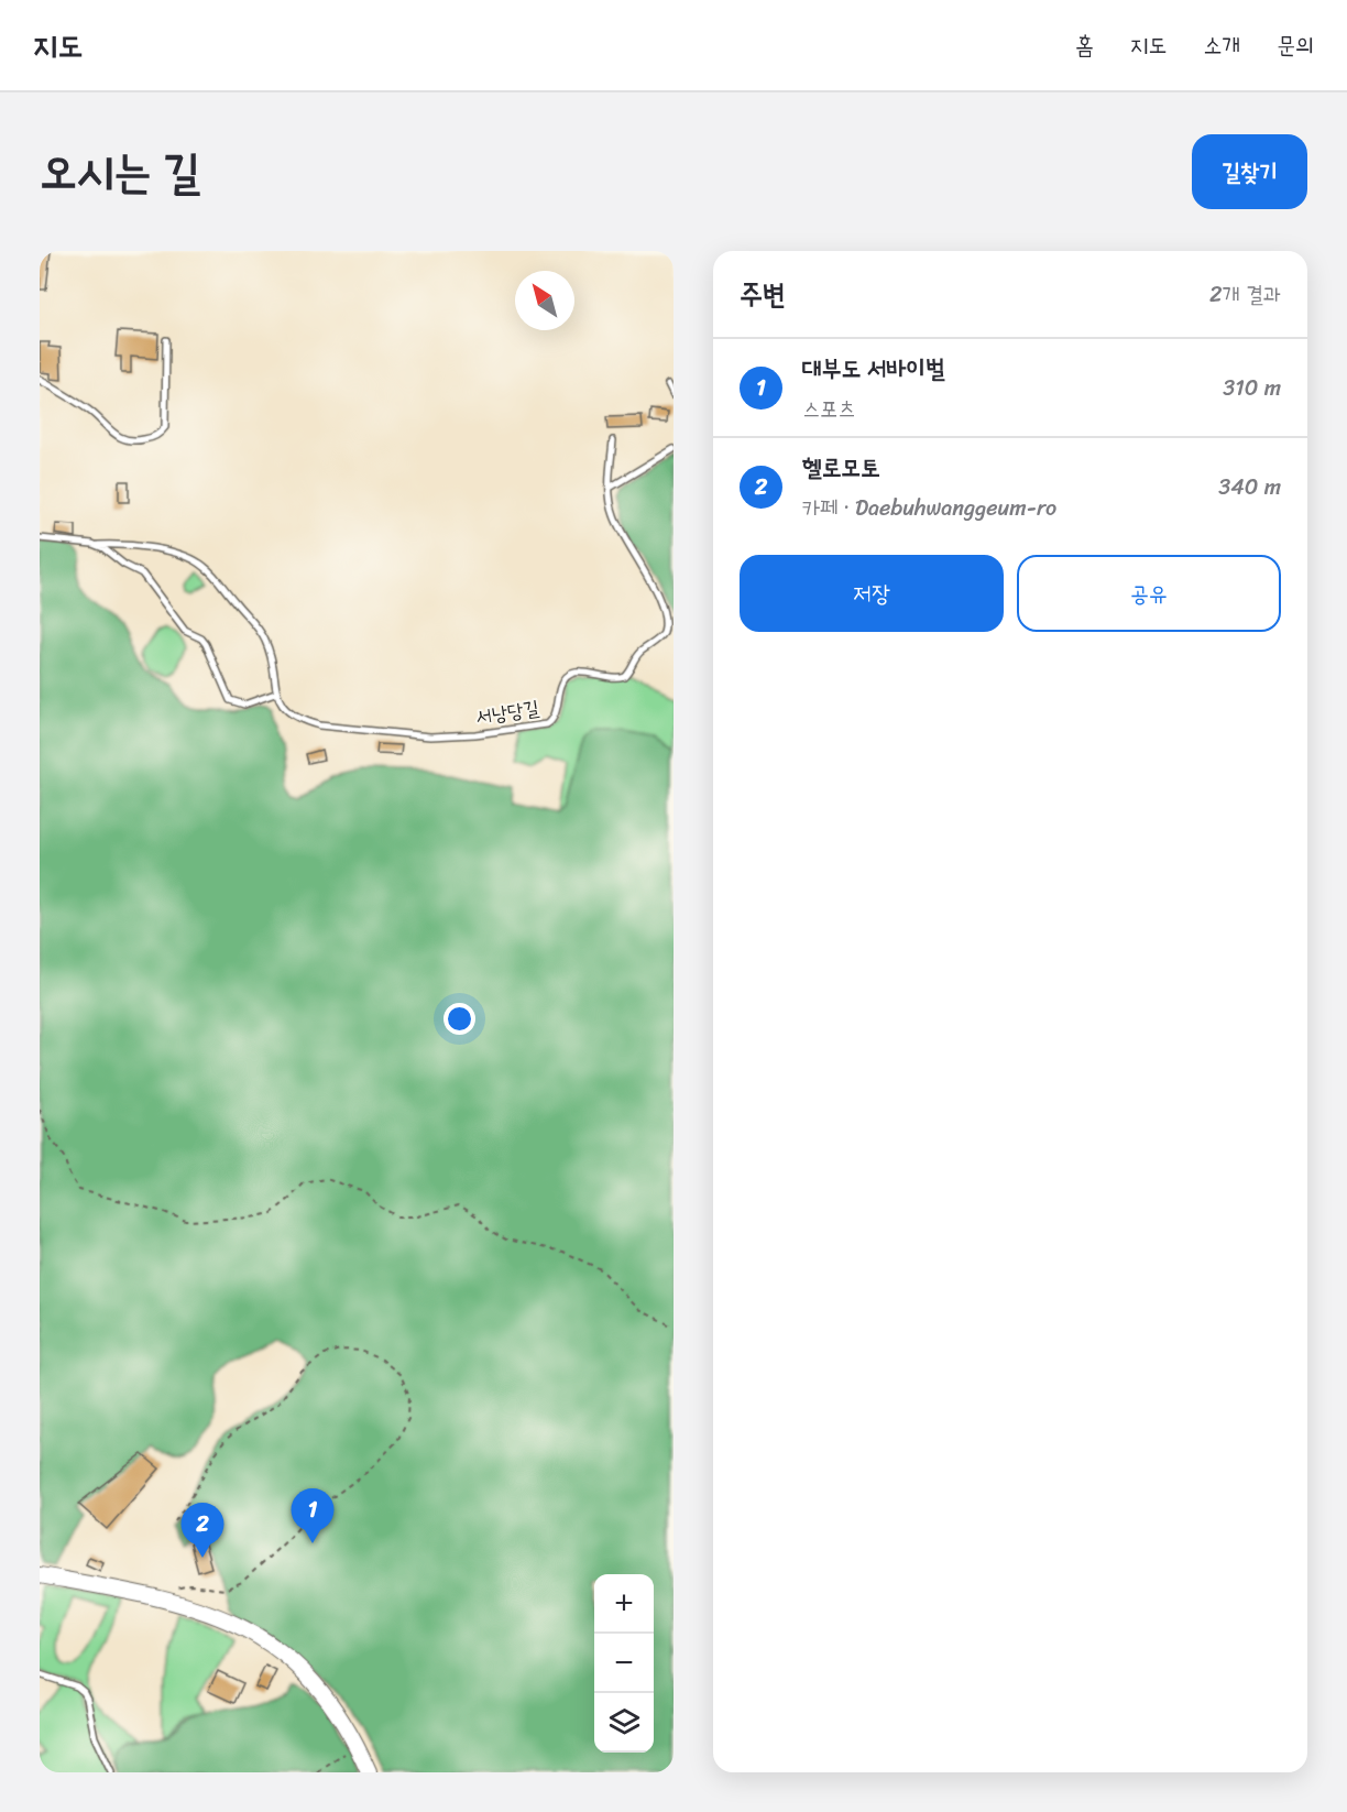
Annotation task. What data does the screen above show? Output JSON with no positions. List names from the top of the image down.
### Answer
{
  "streets": {
    "lane": ["서낭당길"]
  },
  "north": "top left",
  "page": {
    "header": "지도",
    "nav": [
      "홈",
      "지도",
      "소개",
      "문의"
    ],
    "title": "오시는 길",
    "buttons": [
      "길찾기",
      ["저장", "공유"]
    ],
    "heading": ["주변", "2개 결과"],
    "list": [
      {
        "mark": "1",
        "name": "대부도 서바이벌",
        "note": "스포츠",
        "value": "310 m"
      },
      {
        "mark": "2",
        "name": "헬로모토",
        "note": "카페 · Daebuhwanggeum-ro",
        "value": "340 m"
      }
    ],
    "pins": ["1", "2"],
    "map_buttons": ["+", "−"]
  }
}
